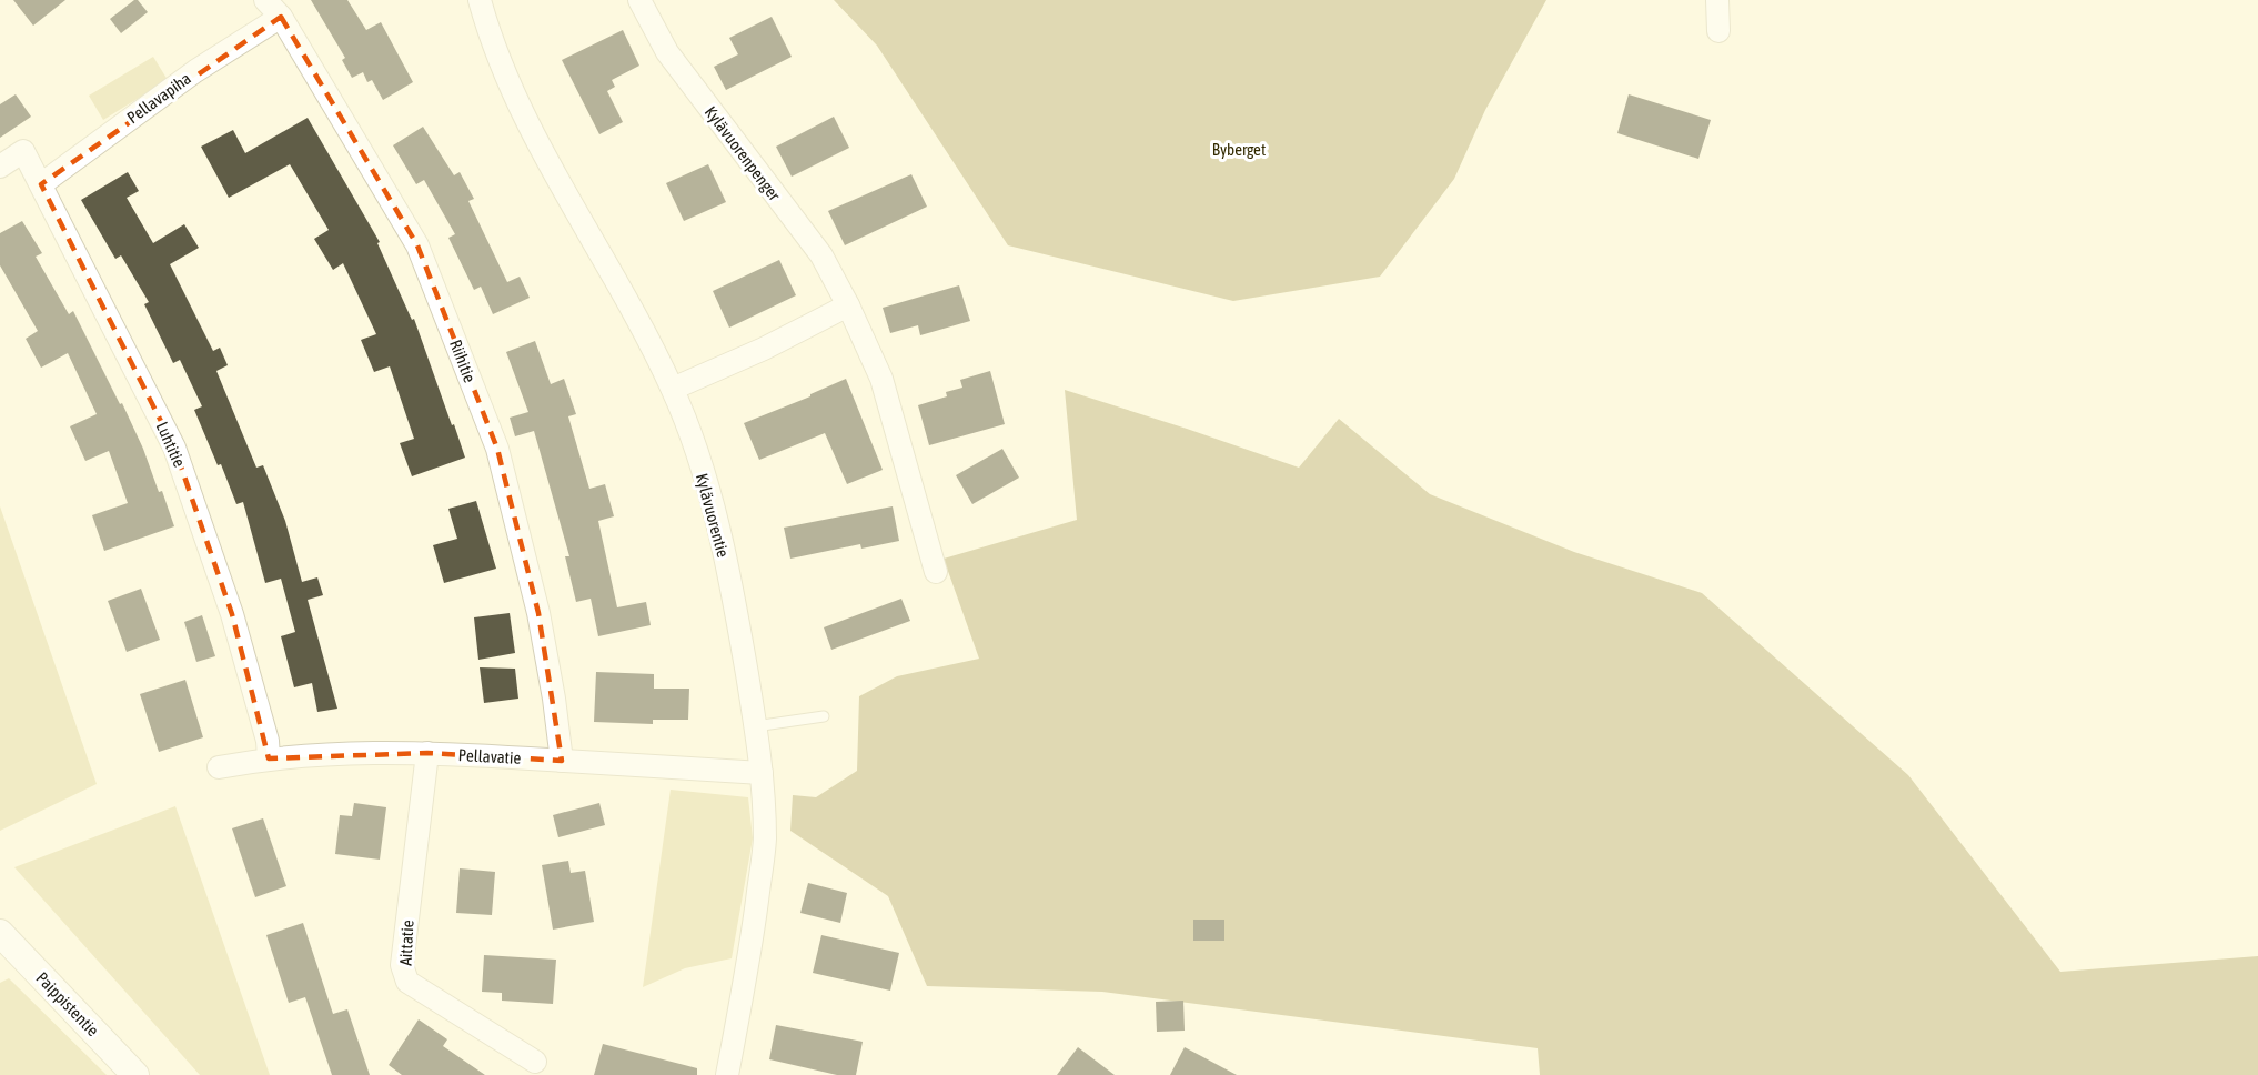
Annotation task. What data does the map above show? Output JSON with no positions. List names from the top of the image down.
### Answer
{
  "streets": {
    "street": [
      "Pellavapiha",
      "Kylävuorenpenger",
      "Riihitie",
      "Luhtitie",
      "Kylävuorentie",
      "Pellavatie",
      "Aittatie",
      "Paippistentie"
    ]
  },
  "crossings": [
    ["Pellavapiha", "Riihitie"],
    ["Pellavapiha", "Luhtitie"],
    ["Riihitie", "Pellavatie"],
    ["Luhtitie", "Pellavatie"],
    ["Kylävuorentie", "Pellavatie"],
    ["Pellavatie", "Aittatie"]
  ],
  "parks": ["Byberget"]
}
